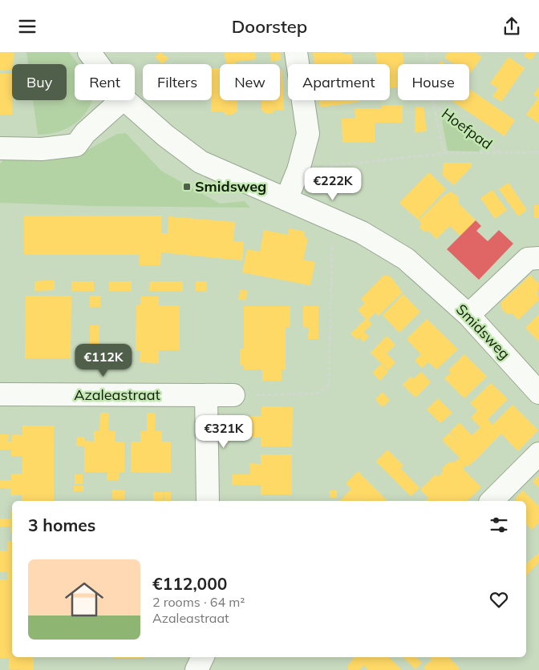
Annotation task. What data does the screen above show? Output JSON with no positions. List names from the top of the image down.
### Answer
{
  "streets": {
    "street": ["Smidsweg", "Azaleastraat"],
    "path": ["Hoefpad"]
  },
  "places": {
    "transit": ["Smidsweg"]
  },
  "page": {
    "header": "Doorstep",
    "chip": [
      "Buy",
      "Rent",
      "Filters",
      "New",
      "Apartment",
      "House"
    ],
    "price": ["€222K", "€112K", "€321K"],
    "heading": "3 homes",
    "list": [
      {
        "name": "€112,000",
        "note": "2 rooms · 64 m² · Azaleastraat"
      }
    ]
  }
}
